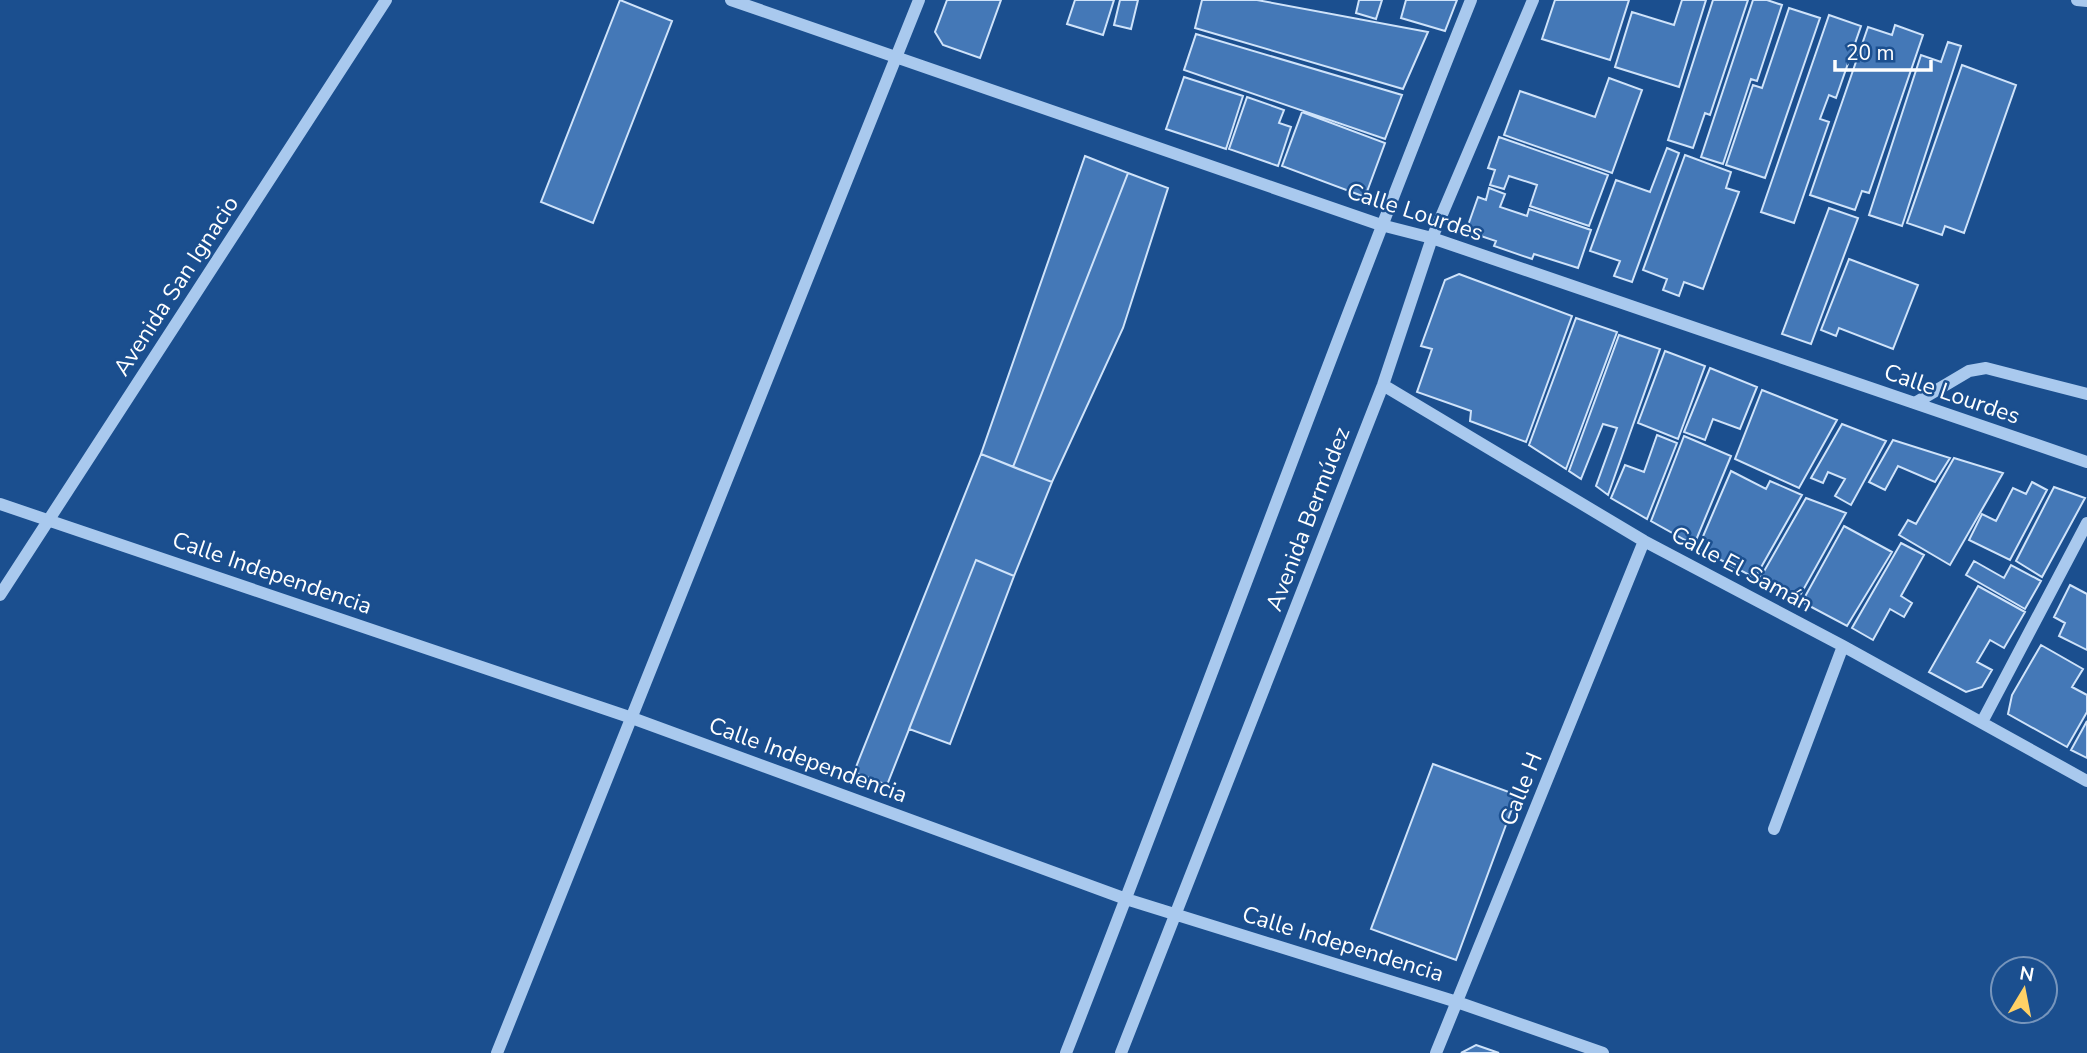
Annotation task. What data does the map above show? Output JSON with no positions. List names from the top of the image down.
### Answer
{
  "streets": {
    "street": [
      "Calle Lourdes",
      "Avenida San Ignacio",
      "Avenida Bermúdez",
      "Calle El Samán",
      "Calle Independencia",
      "Calle H"
    ]
  },
  "crossings": [
    ["Calle Lourdes", "Avenida Bermúdez"],
    ["Avenida San Ignacio", "Calle Independencia"],
    ["Avenida Bermúdez", "Calle El Samán"],
    ["Avenida Bermúdez", "Calle Independencia"],
    ["Calle El Samán", "Calle H"],
    ["Calle Independencia", "Calle H"]
  ],
  "scale_bar": "20 m",
  "north": "top"
}
